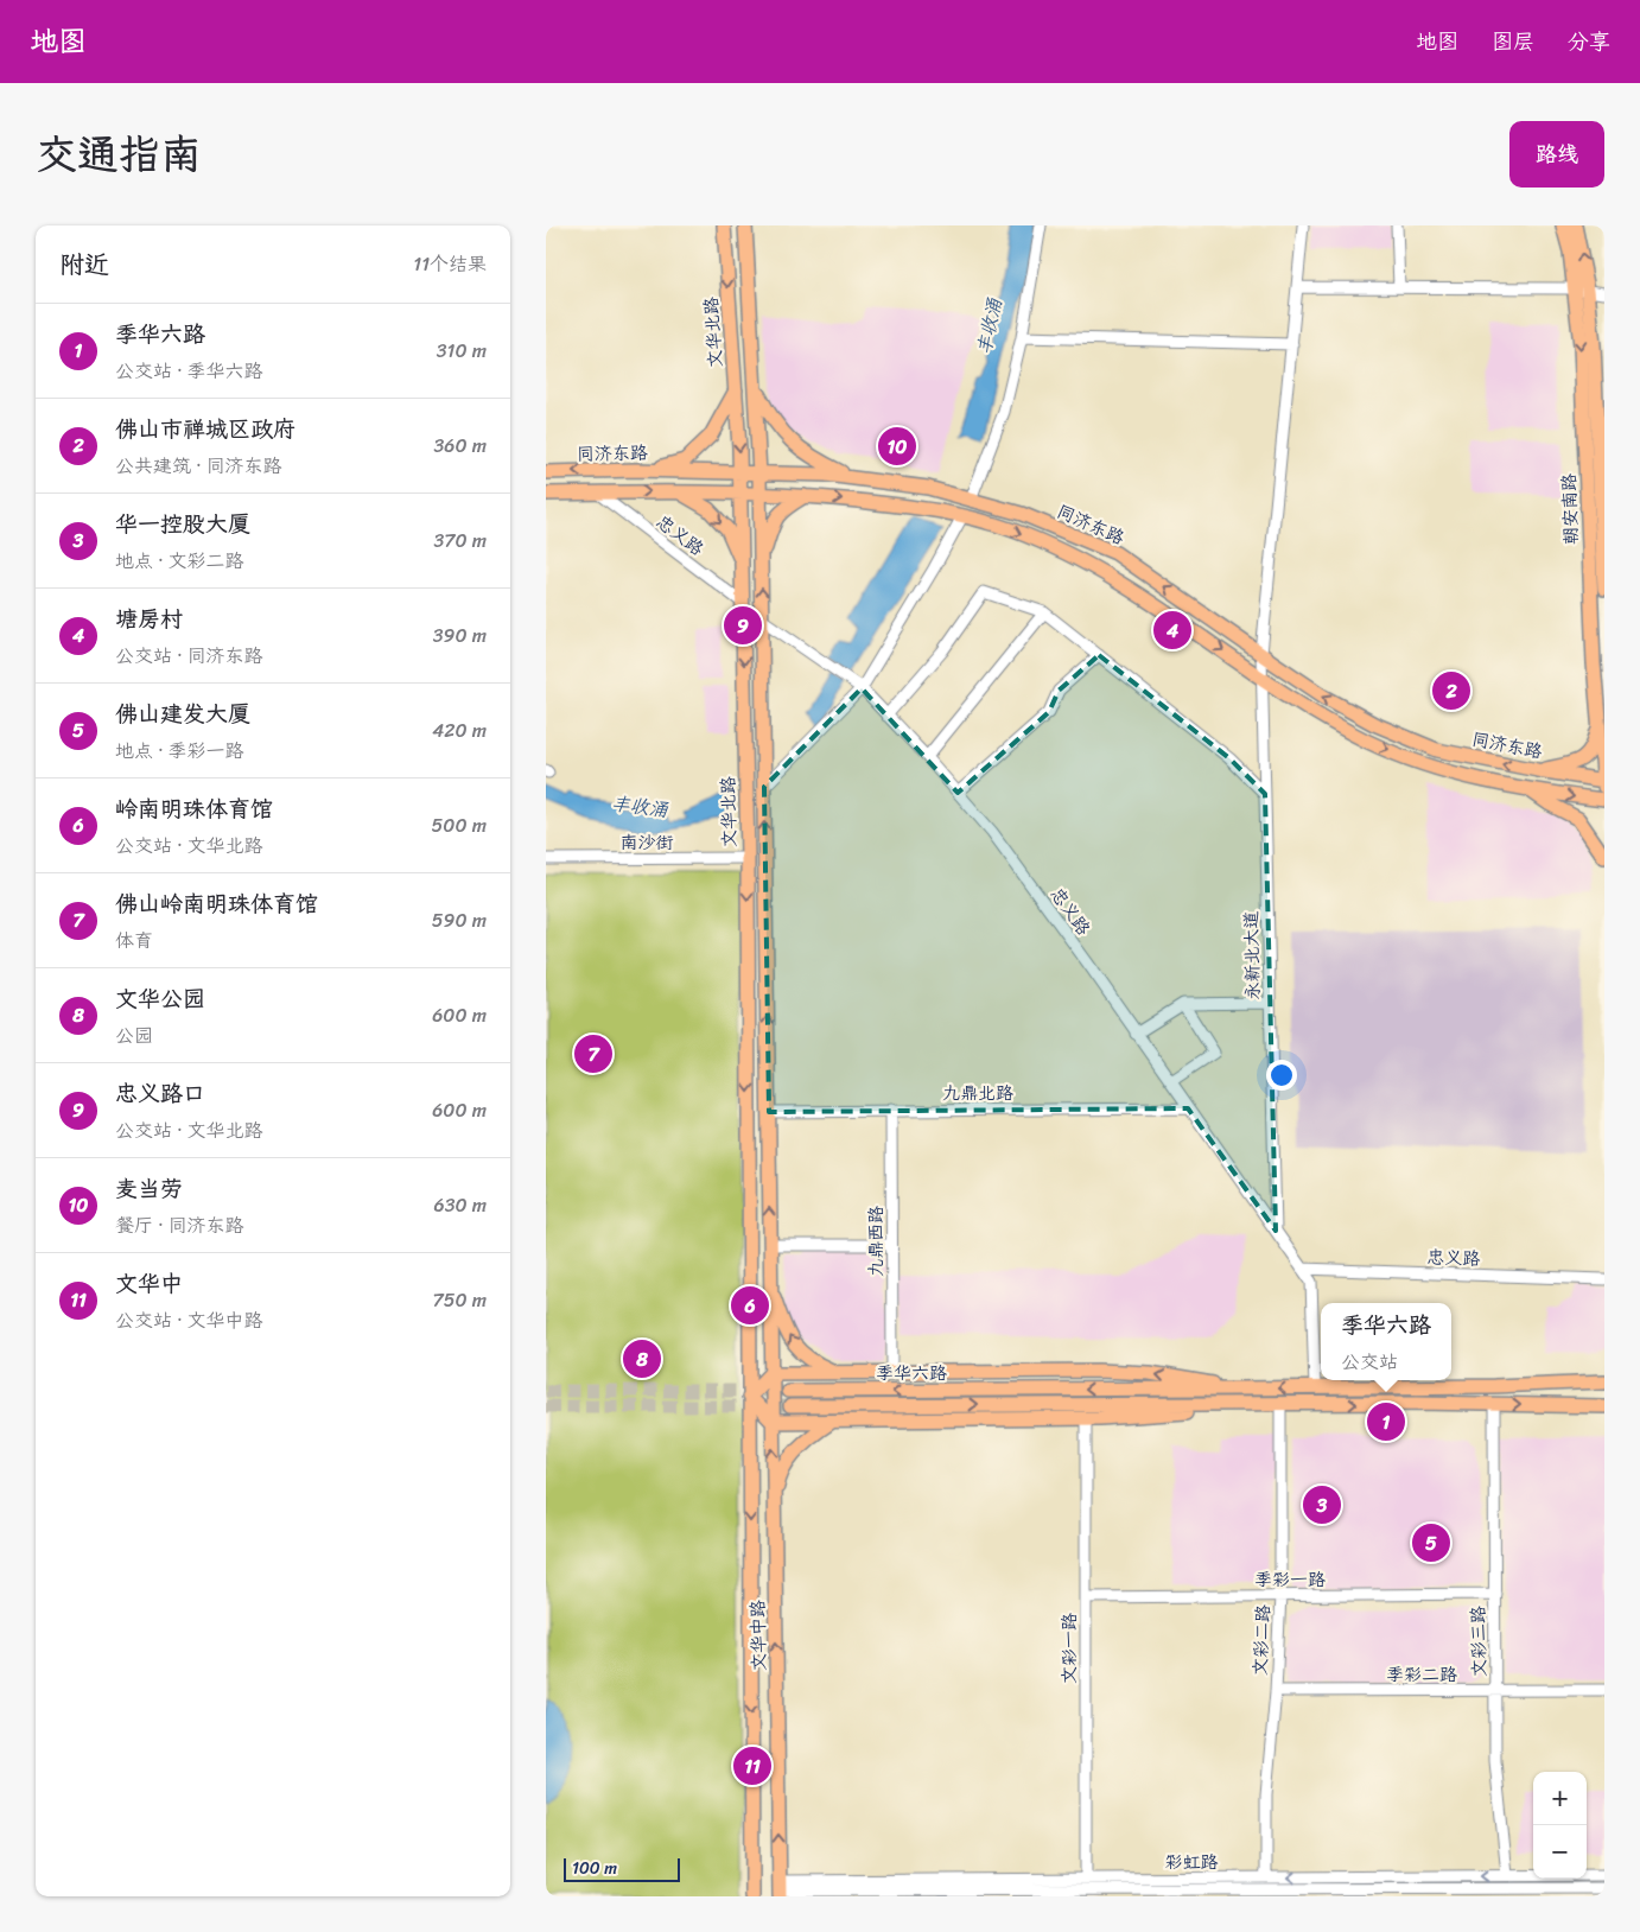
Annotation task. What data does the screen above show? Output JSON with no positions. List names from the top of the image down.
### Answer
{
  "streets": {
    "main road": [
      "文华北路",
      "同济东路",
      "朝安南路",
      "季华六路",
      "文华中路"
    ],
    "street": [
      "忠义路",
      "南沙街",
      "永新北大道",
      "九鼎北路",
      "九鼎西路",
      "季彩一路",
      "文彩二路",
      "文彩三路",
      "文彩一路",
      "季彩二路",
      "彩虹路"
    ]
  },
  "crossings": [
    ["文华北路", "同济东路"],
    ["文华北路", "忠义路"],
    ["文华北路", "南沙街"],
    ["文华北路", "九鼎北路"],
    ["文华北路", "文华中路"],
    ["同济东路", "朝安南路"],
    ["同济东路", "永新北大道"],
    ["忠义路", "永新北大道"],
    ["忠义路", "九鼎北路"],
    ["忠义路", "季华六路"],
    ["九鼎北路", "九鼎西路"],
    ["季华六路", "文彩二路"],
    ["季华六路", "文彩三路"],
    ["季彩一路", "文彩二路"],
    ["季彩一路", "文彩三路"],
    ["季彩一路", "文彩一路"],
    ["文华中路", "彩虹路"],
    ["文彩二路", "季彩二路"],
    ["文彩二路", "彩虹路"],
    ["文彩三路", "季彩二路"],
    ["文彩三路", "彩虹路"],
    ["文彩一路", "彩虹路"]
  ],
  "water": ["丰收涌"],
  "scale_bar": "100 m",
  "page": {
    "header": "地图",
    "nav": ["地图", "图层", "分享"],
    "title": "交通指南",
    "buttons": "路线",
    "heading": ["附近", "11个结果"],
    "list": [
      {
        "mark": "1",
        "name": "季华六路",
        "note": "公交站 · 季华六路",
        "value": "310 m"
      },
      {
        "mark": "2",
        "name": "佛山市禅城区政府",
        "note": "公共建筑 · 同济东路",
        "value": "360 m"
      },
      {
        "mark": "3",
        "name": "华一控股大厦",
        "note": "地点 · 文彩二路",
        "value": "370 m"
      },
      {
        "mark": "4",
        "name": "塘房村",
        "note": "公交站 · 同济东路",
        "value": "390 m"
      },
      {
        "mark": "5",
        "name": "佛山建发大厦",
        "note": "地点 · 季彩一路",
        "value": "420 m"
      },
      {
        "mark": "6",
        "name": "岭南明珠体育馆",
        "note": "公交站 · 文华北路",
        "value": "500 m"
      },
      {
        "mark": "7",
        "name": "佛山岭南明珠体育馆",
        "note": "体育",
        "value": "590 m"
      },
      {
        "mark": "8",
        "name": "文华公园",
        "note": "公园",
        "value": "600 m"
      },
      {
        "mark": "9",
        "name": "忠义路口",
        "note": "公交站 · 文华北路",
        "value": "600 m"
      },
      {
        "mark": "10",
        "name": "麦当劳",
        "note": "餐厅 · 同济东路",
        "value": "630 m"
      },
      {
        "mark": "11",
        "name": "文华中",
        "note": "公交站 · 文华中路",
        "value": "750 m"
      }
    ],
    "pins": [
      "10",
      "9",
      "4",
      "2",
      "7",
      "6",
      "8",
      "1",
      "3",
      "5",
      "11"
    ],
    "popup": ["季华六路", "公交站"],
    "map_buttons": ["+", "−"],
    "scale": "100 m"
  }
}
